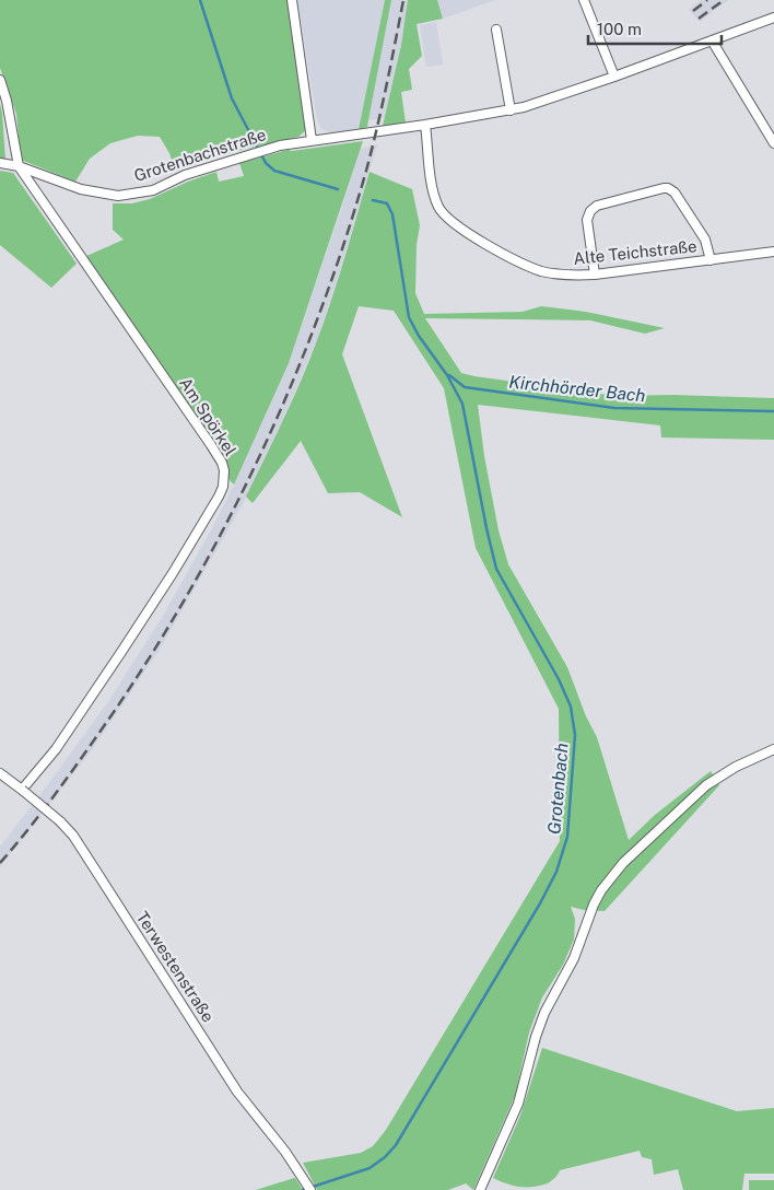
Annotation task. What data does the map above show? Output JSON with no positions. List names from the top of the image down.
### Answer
{
  "streets": {
    "street": [
      "Grotenbachstraße",
      "Alte Teichstraße",
      "Am Spörkel",
      "Terwestenstraße"
    ]
  },
  "crossings": [
    ["Grotenbachstraße", "Alte Teichstraße"],
    ["Grotenbachstraße", "Am Spörkel"],
    ["Am Spörkel", "Terwestenstraße"]
  ],
  "water": ["Kirchhörder Bach", "Grotenbach"],
  "scale_bar": "100 m"
}
